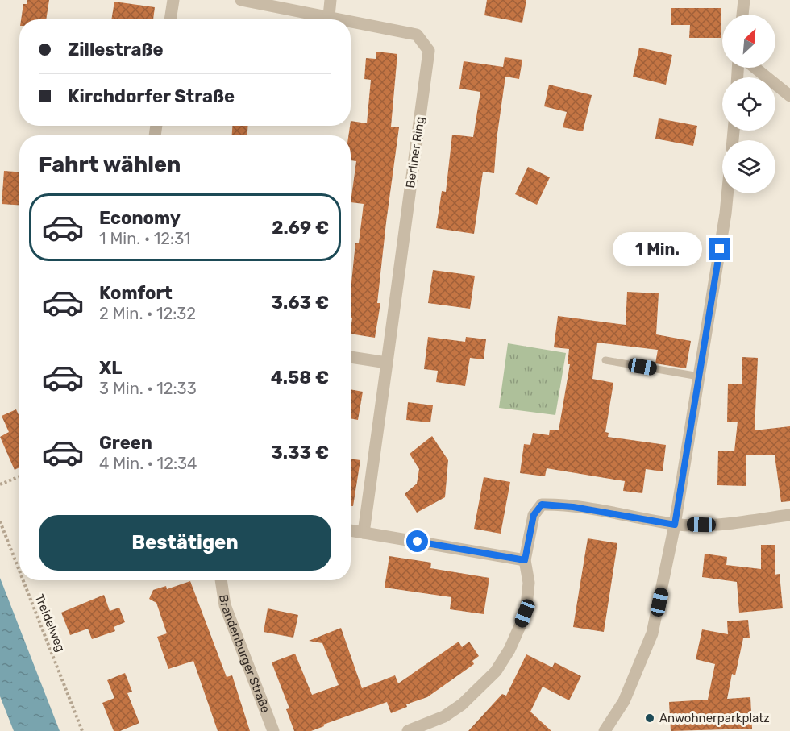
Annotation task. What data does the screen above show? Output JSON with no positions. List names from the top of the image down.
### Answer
{
  "streets": {
    "street": ["Berliner Ring", "Brandenburger Straße"],
    "path": ["Treidelweg"]
  },
  "places": ["Anwohnerparkplatz"],
  "north": "top right",
  "page": {
    "banner": ["Zillestraße", "Kirchdorfer Straße"],
    "heading": "Fahrt wählen",
    "list": [
      {
        "name": "Economy",
        "note": "1 Min. · 12:31",
        "value": "2.69 €"
      },
      {
        "name": "Komfort",
        "note": "2 Min. · 12:32",
        "value": "3.63 €"
      },
      {
        "name": "XL",
        "note": "3 Min. · 12:33",
        "value": "4.58 €"
      },
      {
        "name": "Green",
        "note": "4 Min. · 12:34",
        "value": "3.33 €"
      }
    ],
    "bubble": "1 Min.",
    "buttons": "Bestätigen"
  }
}
